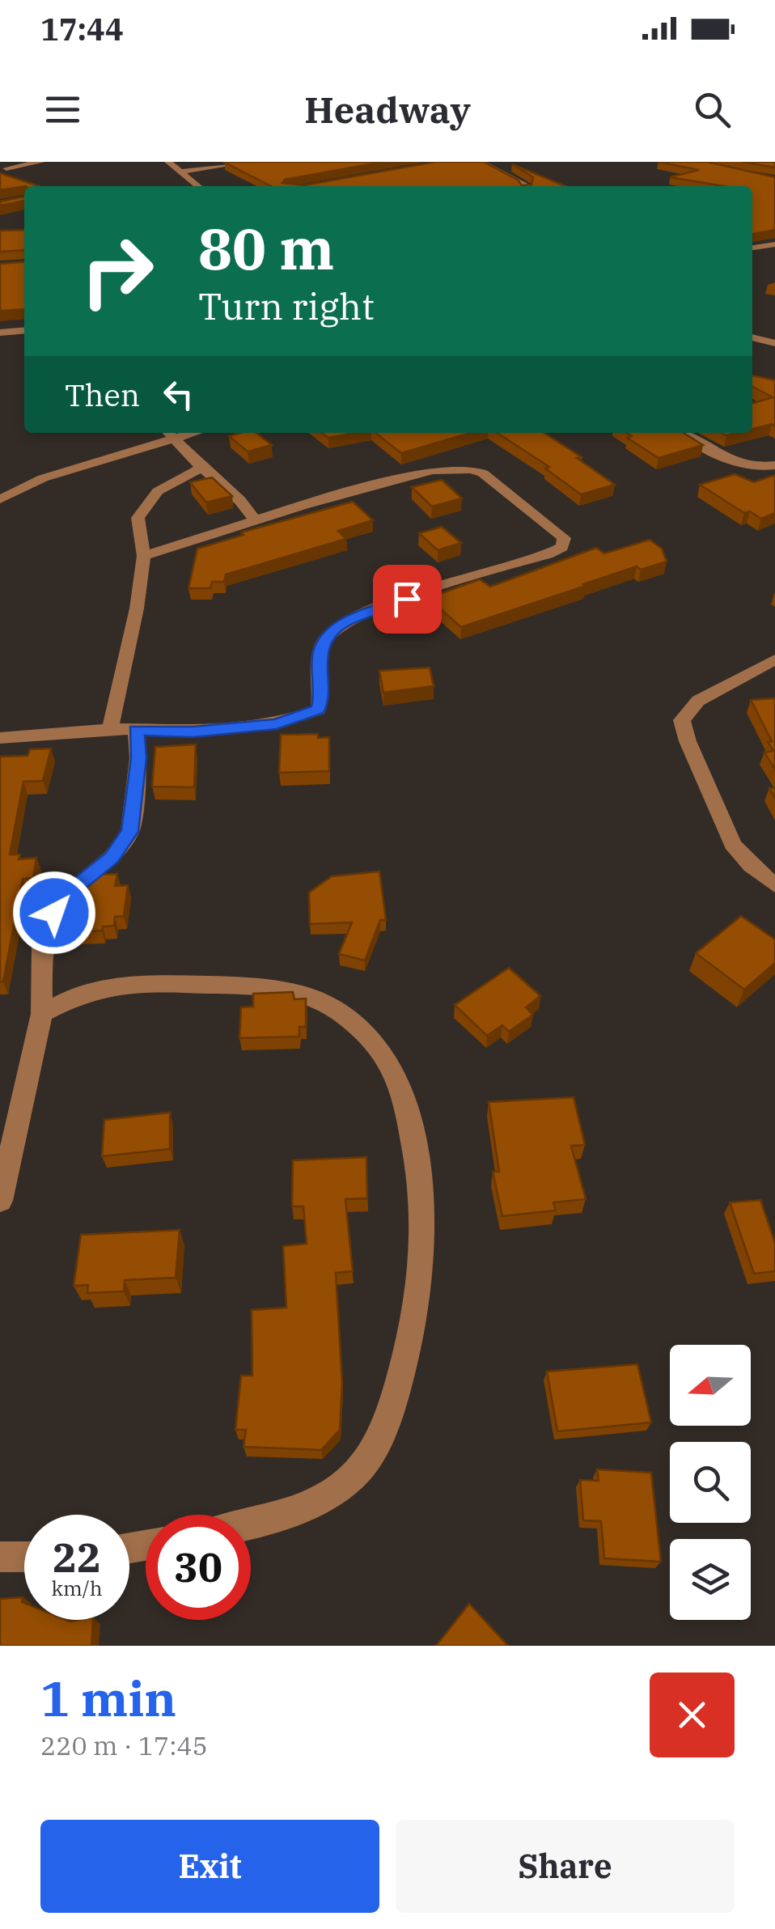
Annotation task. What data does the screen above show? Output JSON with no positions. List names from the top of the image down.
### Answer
{
  "north": "left",
  "page": {
    "status": "17:44",
    "header": "Headway",
    "turn": ["80 m", "Turn right"],
    "then": "Then",
    "speed": "22 km/h",
    "limit": "30",
    "heading": ["1 min", "220 m · 17:45"],
    "buttons": ["Exit", "Share"]
  }
}
